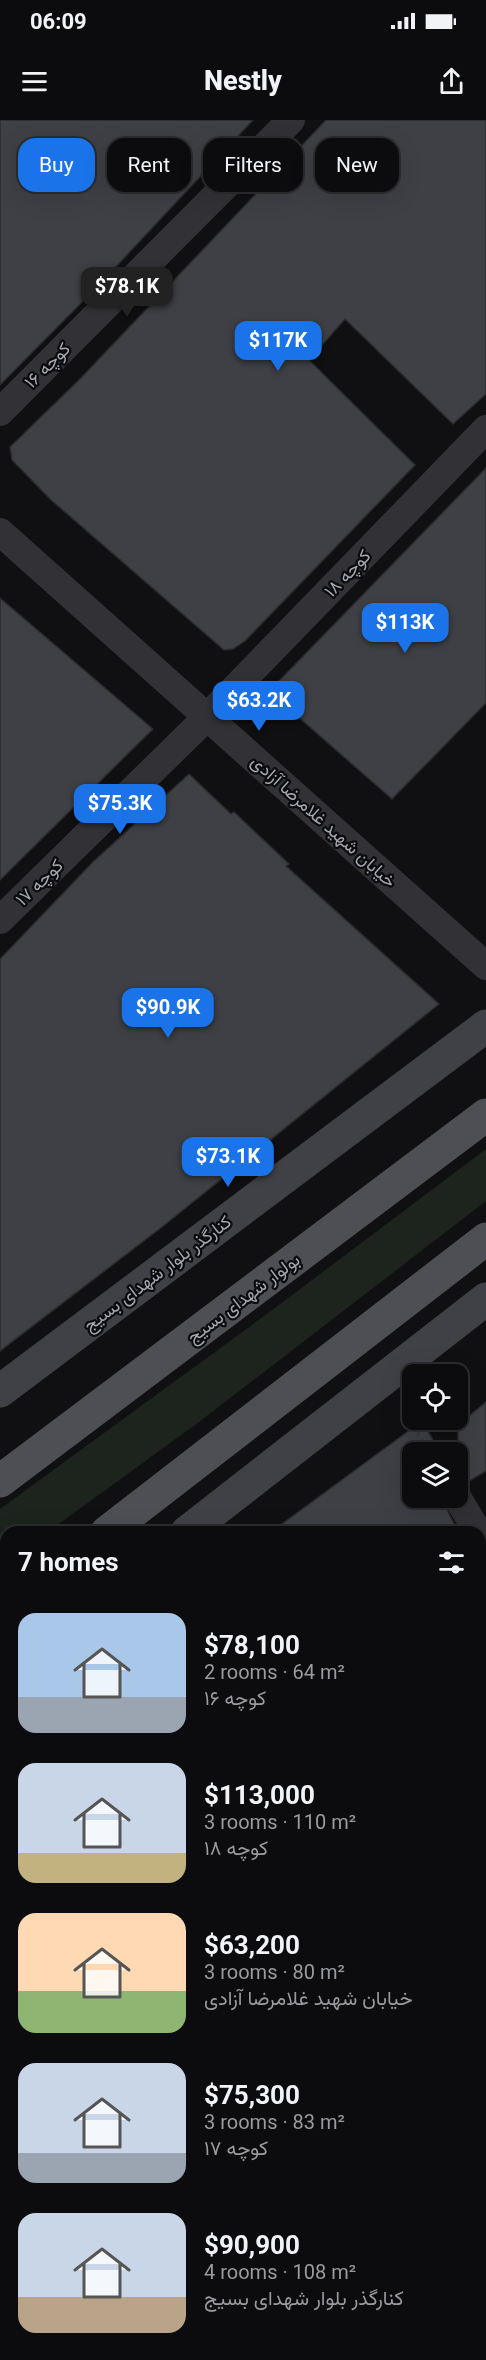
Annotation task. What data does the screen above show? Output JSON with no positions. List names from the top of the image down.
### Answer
{
  "streets": {
    "main road": ["بولوار شهدای بسیج"],
    "street": [
      "کوچه ۱۶",
      "کوچه ۱۸",
      "خیابان شهید غلامرضا آزادی",
      "کوچه ۱۷",
      "کنارگذر بلوار شهدای بسیج"
    ]
  },
  "crossings": [
    ["کوچه ۱۸", "خیابان شهید غلامرضا آزادی"],
    ["کوچه ۱۸", "کوچه ۱۷"],
    ["خیابان شهید غلامرضا آزادی", "کوچه ۱۷"]
  ],
  "page": {
    "status": "06:09",
    "header": "Nestly",
    "chip": [
      "Buy",
      "Rent",
      "Filters",
      "New"
    ],
    "price": [
      "$78.1K",
      "$117K",
      "$113K",
      "$63.2K",
      "$75.3K",
      "$90.9K",
      "$73.1K"
    ],
    "heading": "7 homes",
    "list": [
      {
        "name": "$78,100",
        "note": "2 rooms · 64 m² · کوچه ۱۶"
      },
      {
        "name": "$113,000",
        "note": "3 rooms · 110 m² · کوچه ۱۸"
      },
      {
        "name": "$63,200",
        "note": "3 rooms · 80 m² · خیابان شهید غلامرضا آزادی"
      },
      {
        "name": "$75,300",
        "note": "3 rooms · 83 m² · کوچه ۱۷"
      },
      {
        "name": "$90,900",
        "note": "4 rooms · 108 m² · کنارگذر بلوار شهدای بسیج"
      }
    ]
  }
}
